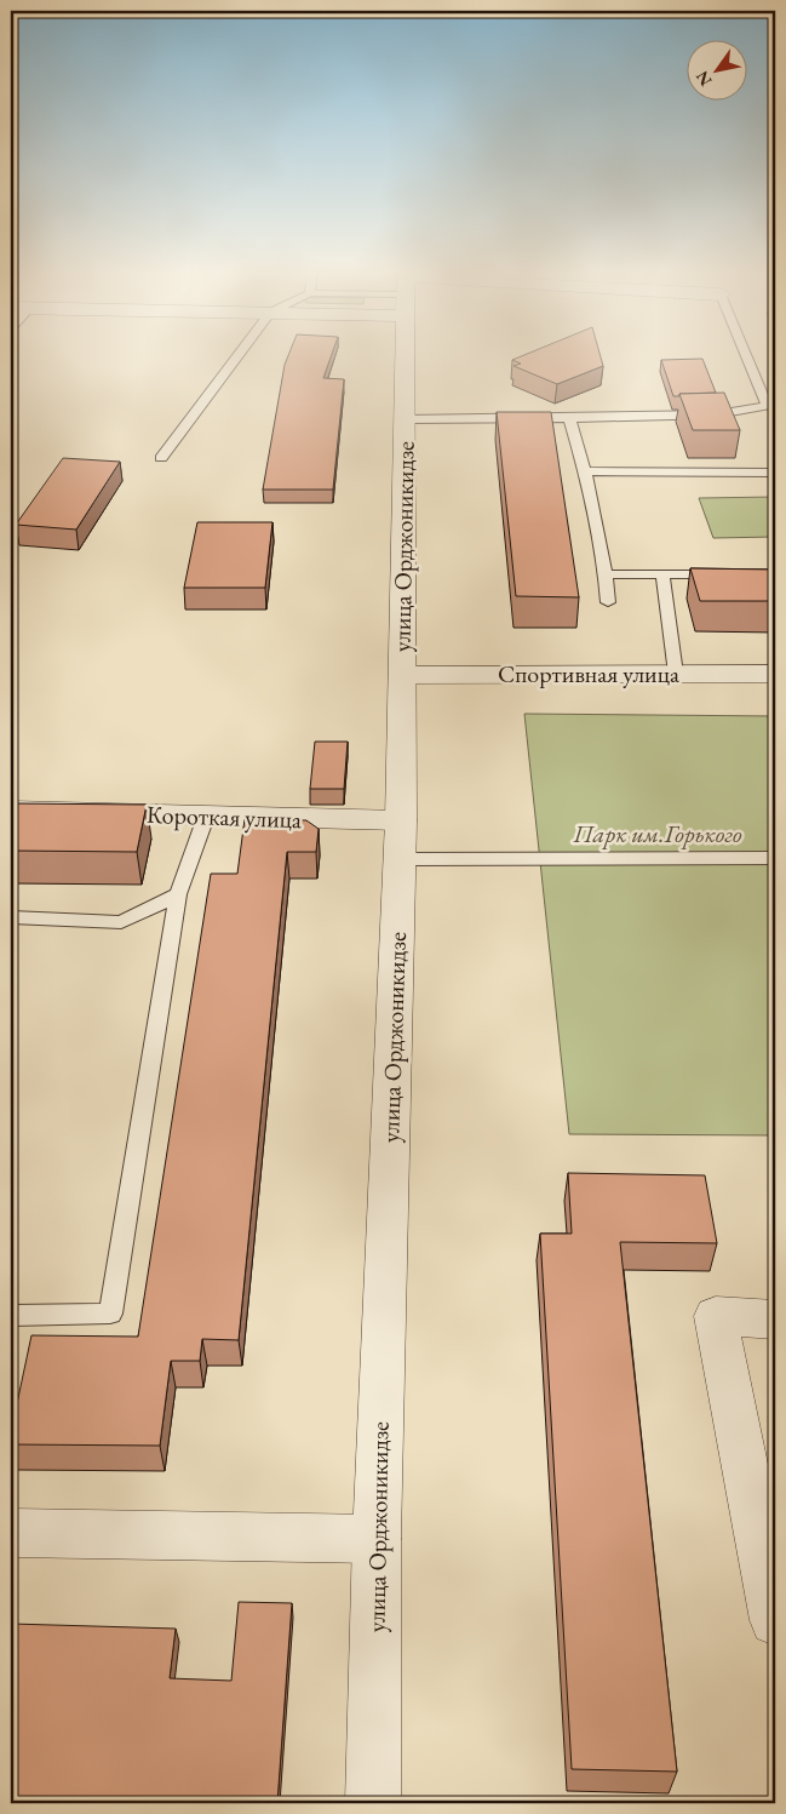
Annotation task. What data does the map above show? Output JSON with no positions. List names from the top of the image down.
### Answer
{
  "streets": {
    "street": ["улица Орджоникидзе", "Спортивная улица", "Короткая улица"]
  },
  "crossings": [
    ["улица Орджоникидзе", "Спортивная улица"],
    ["улица Орджоникидзе", "Короткая улица"]
  ],
  "parks": ["Парк им.Горького"],
  "north": "bottom left"
}
